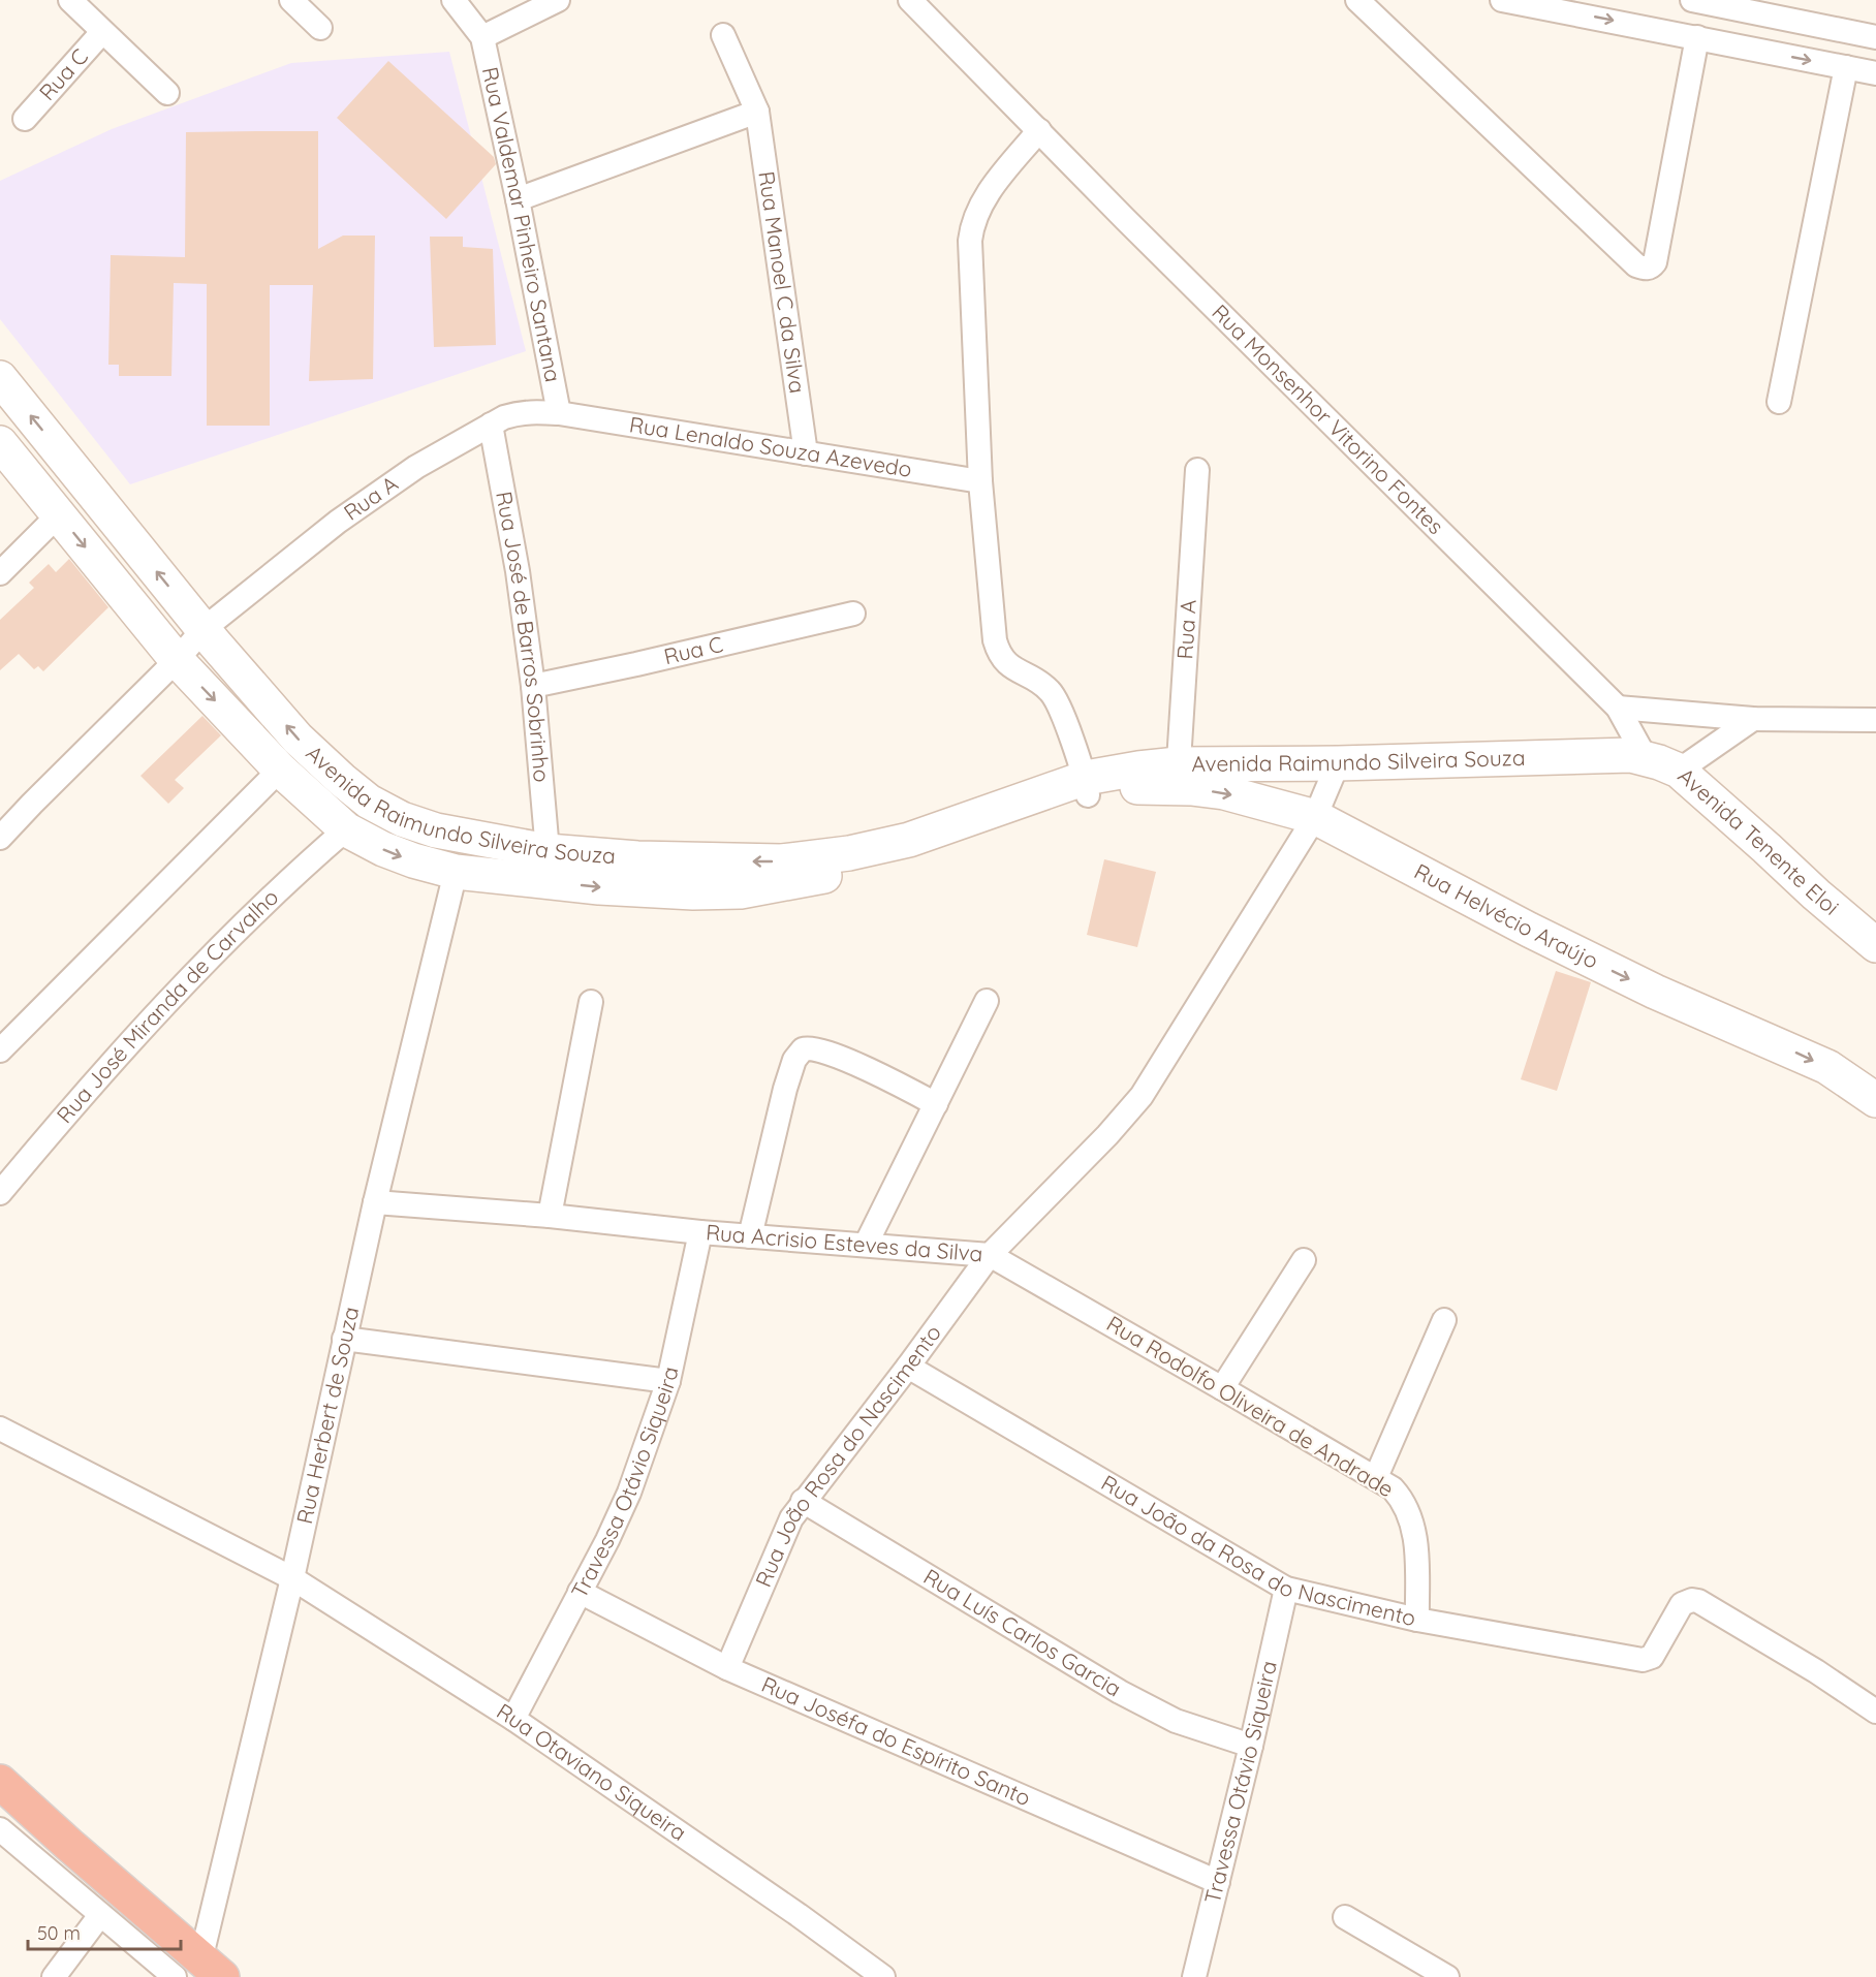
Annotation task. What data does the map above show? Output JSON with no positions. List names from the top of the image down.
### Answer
{
  "streets": {
    "street": [
      "Rua C",
      "Rua Valdemar Pinheiro Santana",
      "Rua Manoel C da Silva",
      "Rua Monsenhor Vitorino Fontes",
      "Rua Lenaldo Souza Azevedo",
      "Rua A",
      "Rua José de Barros Sobrinho",
      "Avenida Raimundo Silveira Souza",
      "Avenida Tenente Eloi",
      "Rua Helvécio Araújo",
      "Rua José Miranda de Carvalho",
      "Rua Acrisio Esteves da Silva",
      "Rua Rodolfo Oliveira de Andrade",
      "Rua Herbert de Souza",
      "Rua João Rosa do Nascimento",
      "Travessa Otávio Siqueira",
      "Rua João da Rosa do Nascimento",
      "Rua Luís Carlos Garcia",
      "Rua Joséfa do Espírito Santo",
      "Rua Otaviano Siqueira"
    ]
  },
  "crossings": [
    ["Rua C", "Rua José de Barros Sobrinho"],
    ["Rua Valdemar Pinheiro Santana", "Rua Lenaldo Souza Azevedo"],
    ["Rua Valdemar Pinheiro Santana", "Rua A"],
    ["Rua Manoel C da Silva", "Rua Lenaldo Souza Azevedo"],
    ["Rua Monsenhor Vitorino Fontes", "Avenida Raimundo Silveira Souza"],
    ["Rua Monsenhor Vitorino Fontes", "Avenida Tenente Eloi"],
    ["Rua Lenaldo Souza Azevedo", "Rua A"],
    ["Rua A", "Rua José de Barros Sobrinho"],
    ["Rua A", "Avenida Raimundo Silveira Souza"],
    ["Rua A", "Rua Helvécio Araújo"],
    ["Rua José de Barros Sobrinho", "Avenida Raimundo Silveira Souza"],
    ["Avenida Raimundo Silveira Souza", "Avenida Tenente Eloi"],
    ["Avenida Raimundo Silveira Souza", "Rua Helvécio Araújo"],
    ["Avenida Raimundo Silveira Souza", "Rua José Miranda de Carvalho"],
    ["Avenida Raimundo Silveira Souza", "Rua Acrisio Esteves da Silva"],
    ["Avenida Raimundo Silveira Souza", "Rua Herbert de Souza"],
    ["Rua Helvécio Araújo", "Rua Acrisio Esteves da Silva"],
    ["Rua Acrisio Esteves da Silva", "Rua Rodolfo Oliveira de Andrade"],
    ["Rua Acrisio Esteves da Silva", "Rua Herbert de Souza"],
    ["Rua Acrisio Esteves da Silva", "Rua João Rosa do Nascimento"],
    ["Rua Acrisio Esteves da Silva", "Travessa Otávio Siqueira"],
    ["Rua Rodolfo Oliveira de Andrade", "Rua João Rosa do Nascimento"],
    ["Rua Rodolfo Oliveira de Andrade", "Rua João da Rosa do Nascimento"],
    ["Rua Herbert de Souza", "Rua Otaviano Siqueira"],
    ["Rua João Rosa do Nascimento", "Rua João da Rosa do Nascimento"],
    ["Rua João Rosa do Nascimento", "Rua Luís Carlos Garcia"],
    ["Rua João Rosa do Nascimento", "Rua Joséfa do Espírito Santo"],
    ["Travessa Otávio Siqueira", "Rua João da Rosa do Nascimento"],
    ["Travessa Otávio Siqueira", "Rua Luís Carlos Garcia"],
    ["Travessa Otávio Siqueira", "Rua Joséfa do Espírito Santo"],
    ["Travessa Otávio Siqueira", "Rua Otaviano Siqueira"]
  ],
  "one_way": ["Rua Helvécio Araújo"],
  "scale_bar": "50 m"
}
